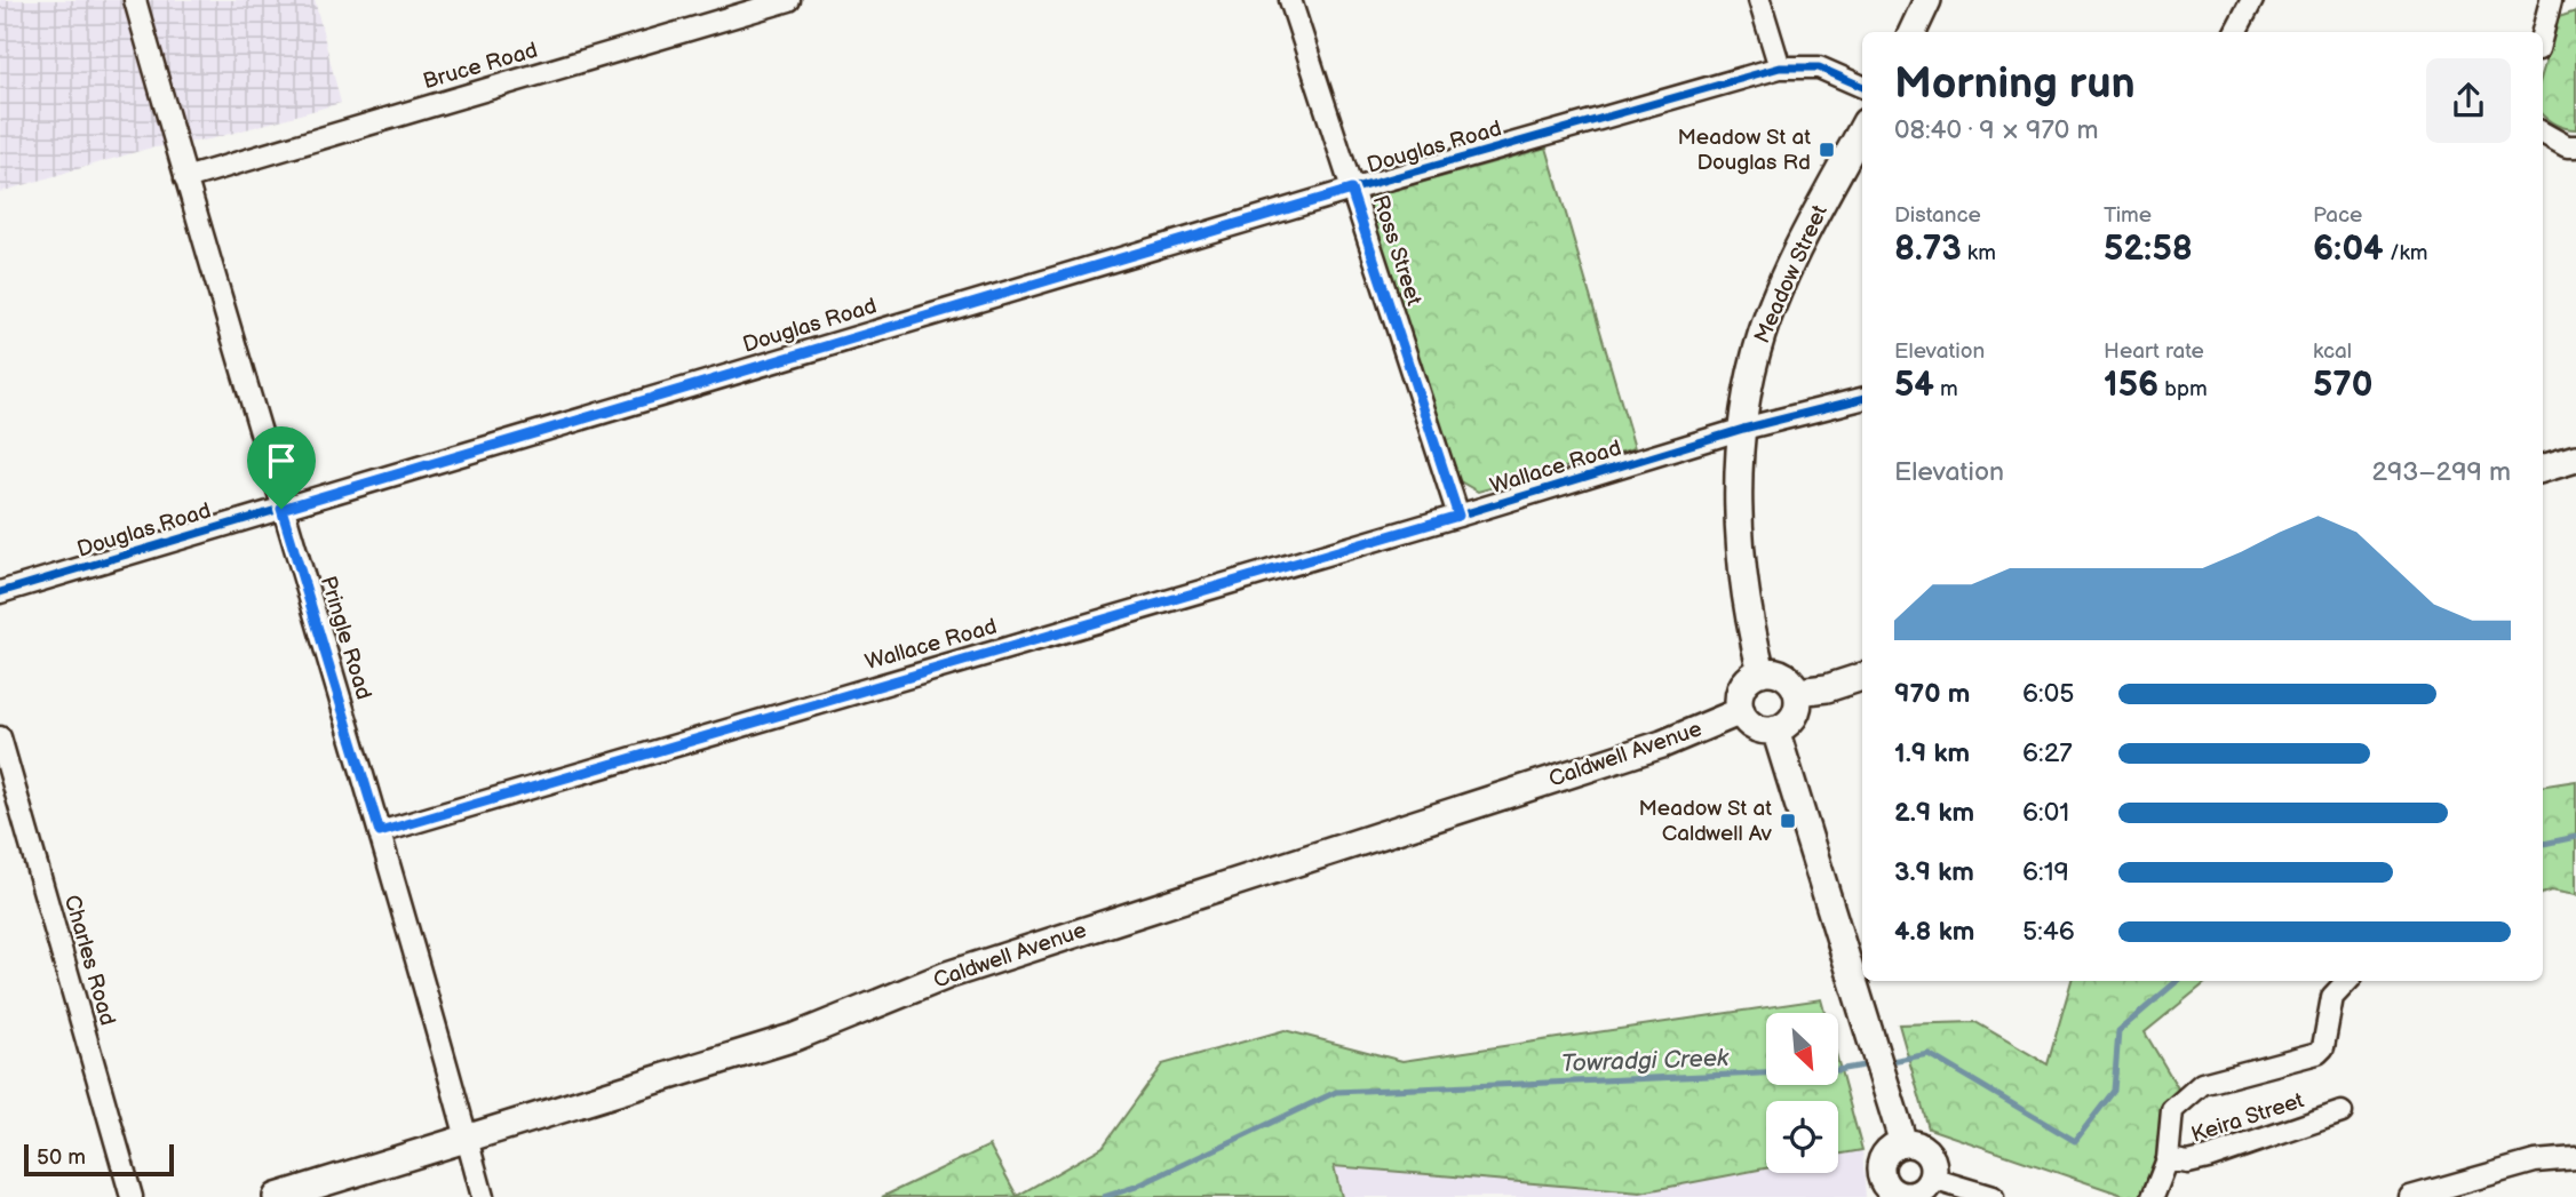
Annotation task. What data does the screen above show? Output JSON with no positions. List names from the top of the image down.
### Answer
{
  "streets": {
    "main road": ["Meadow Street", "Caldwell Avenue"],
    "street": [
      "Bruce Road",
      "Douglas Road",
      "Ross Street",
      "Wallace Road",
      "Pringle Road",
      "Charles Road",
      "Keira Street"
    ]
  },
  "crossings": [
    ["Bruce Road", "Pringle Road"],
    ["Douglas Road", "Ross Street"],
    ["Douglas Road", "Pringle Road"],
    ["Ross Street", "Wallace Road"],
    ["Meadow Street", "Wallace Road"],
    ["Meadow Street", "Caldwell Avenue"],
    ["Wallace Road", "Pringle Road"],
    ["Pringle Road", "Caldwell Avenue"]
  ],
  "water": ["Towradgi Creek"],
  "places": {
    "transit": ["Meadow St at Douglas Rd", "Meadow St at Caldwell Av"]
  },
  "scale_bar": "50 m",
  "north": "bottom right",
  "page": {
    "heading": ["Morning run", "08:40 · 9 × 970 m"],
    "stats": [
      ["Distance", "8.73 km"],
      ["Time", "52:58"],
      ["Pace", "6:04 /km"],
      ["Elevation", "54 m"],
      ["Heart rate", "156 bpm"],
      ["kcal", "570"]
    ],
    "chart": ["Elevation", "293–299 m"],
    "list": [
      {
        "name": "970 m",
        "note": "6:05"
      },
      {
        "name": "1.9 km",
        "note": "6:27"
      },
      {
        "name": "2.9 km",
        "note": "6:01"
      },
      {
        "name": "3.9 km",
        "note": "6:19"
      },
      {
        "name": "4.8 km",
        "note": "5:46"
      }
    ],
    "scale": "50 m"
  }
}
